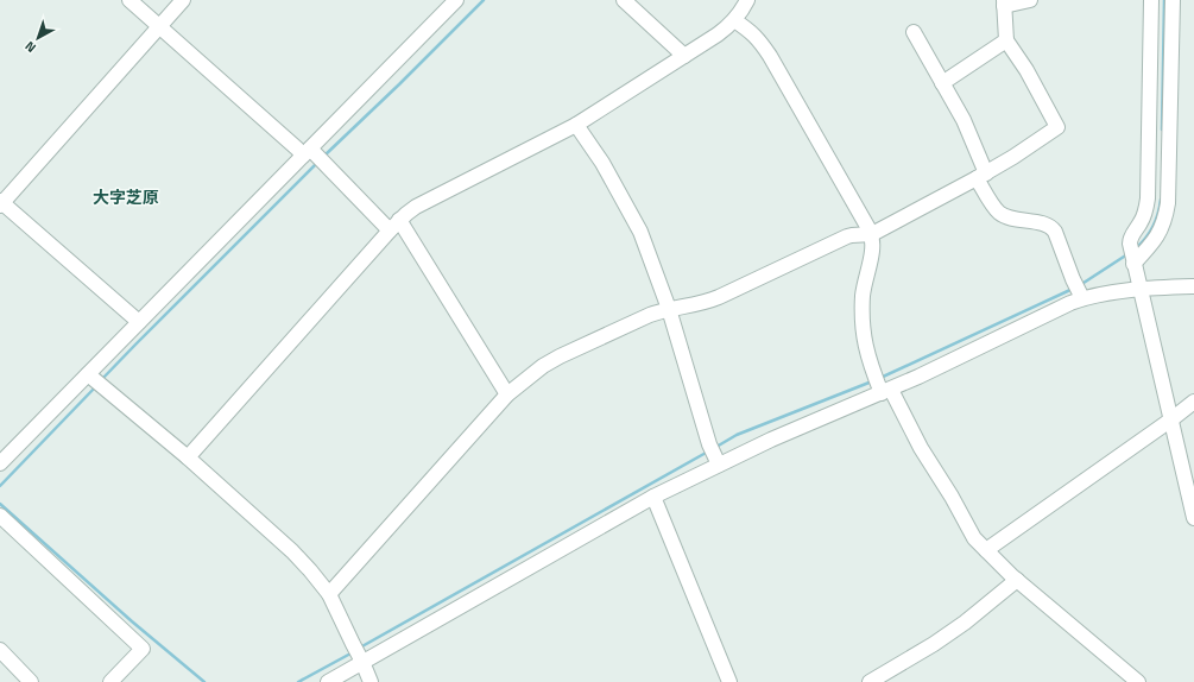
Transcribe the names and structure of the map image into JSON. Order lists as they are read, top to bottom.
{
  "districts": ["大字芝原"],
  "north": "bottom left"
}
